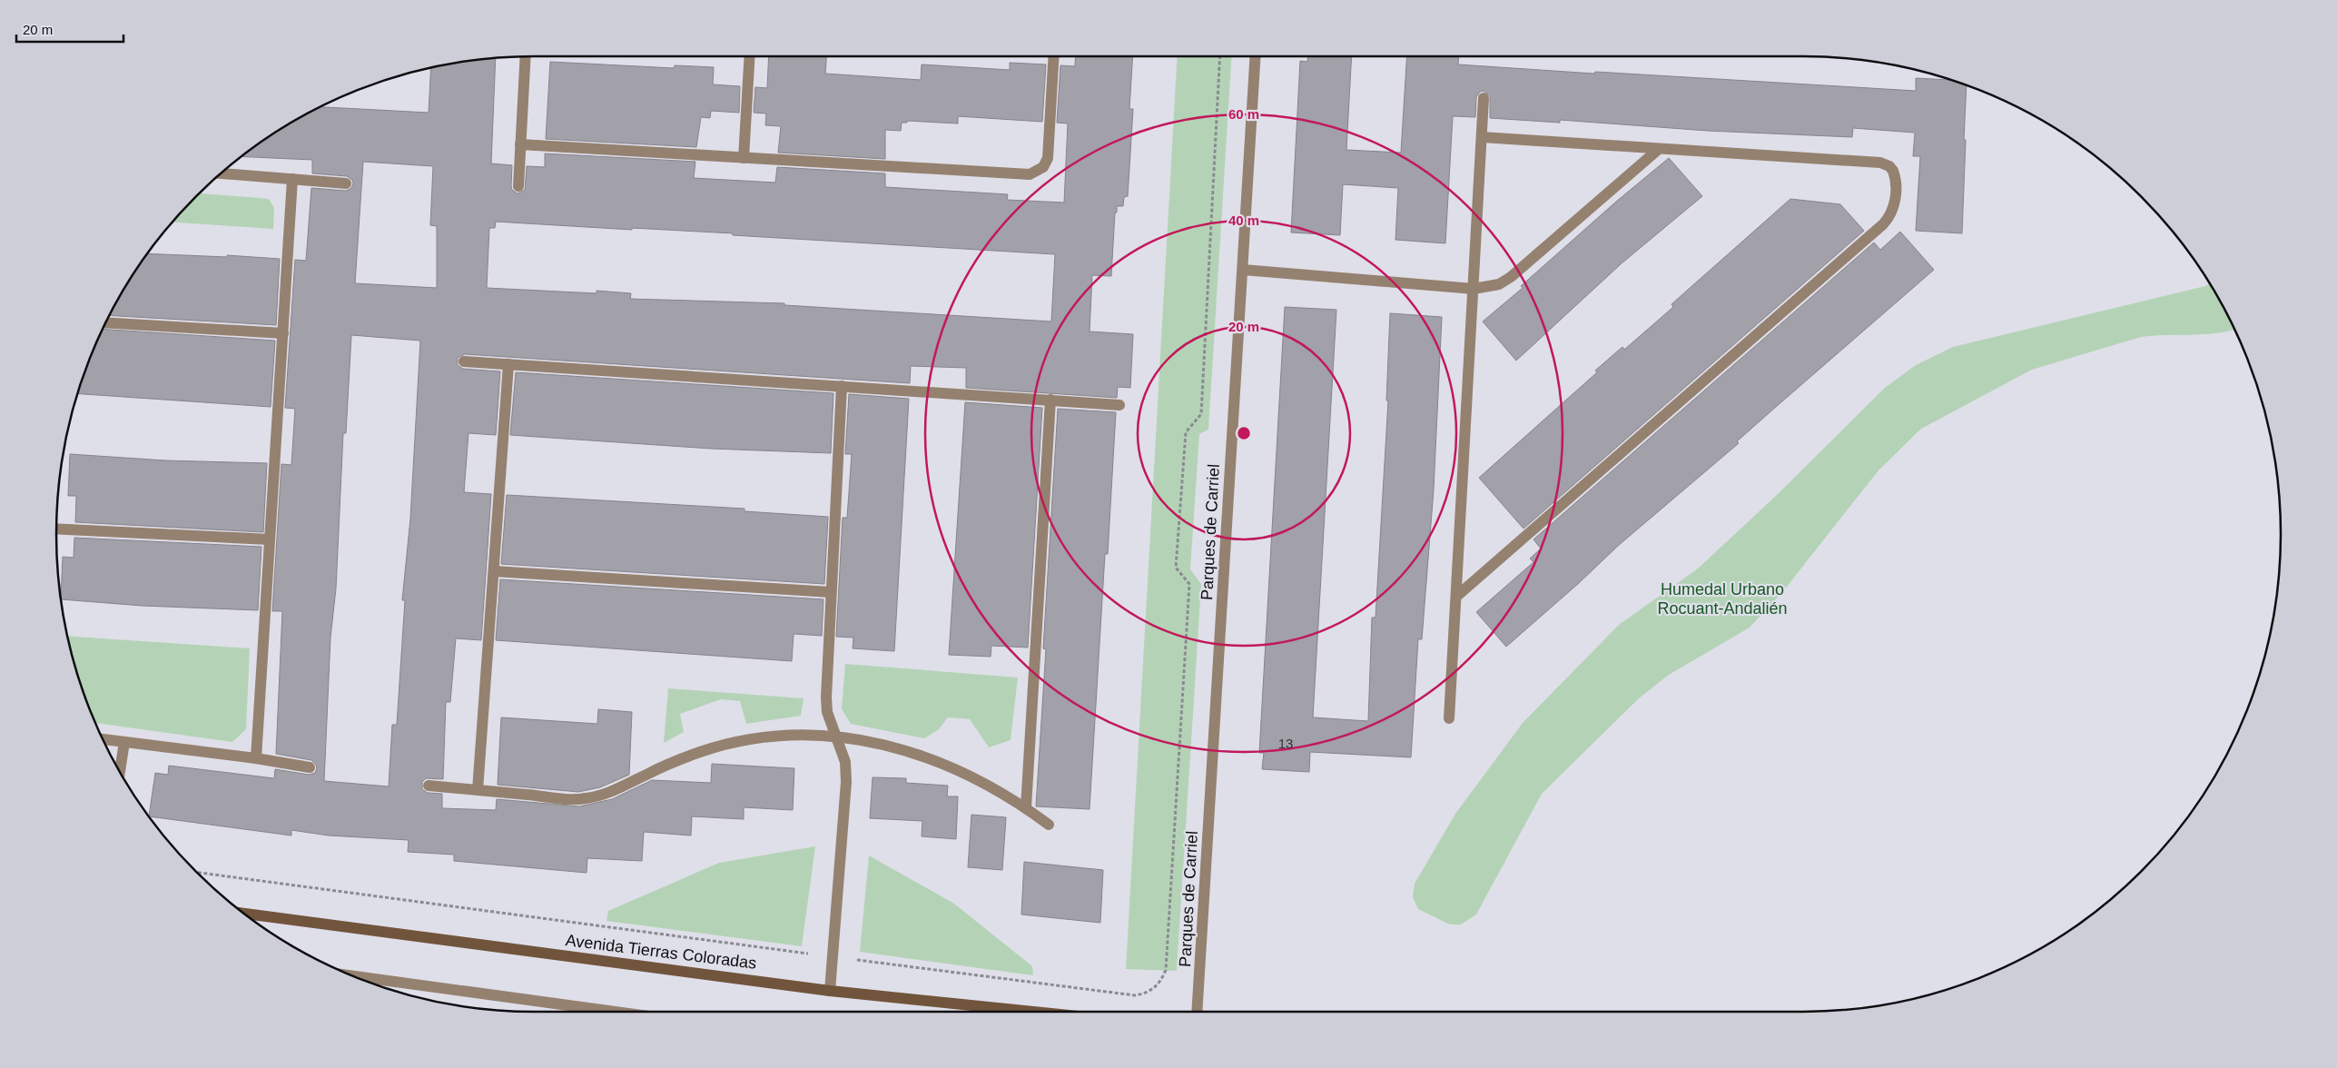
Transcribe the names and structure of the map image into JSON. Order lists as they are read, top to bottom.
{
  "streets": {
    "street": ["Parques de Carriel", "Avenida Tierras Coloradas"]
  },
  "parks": ["Humedal Urbano Rocuant-Andalién"],
  "house_numbers": ["13"],
  "scale_bar": "20 m",
  "rings": ["60 m", "40 m", "20 m"]
}
